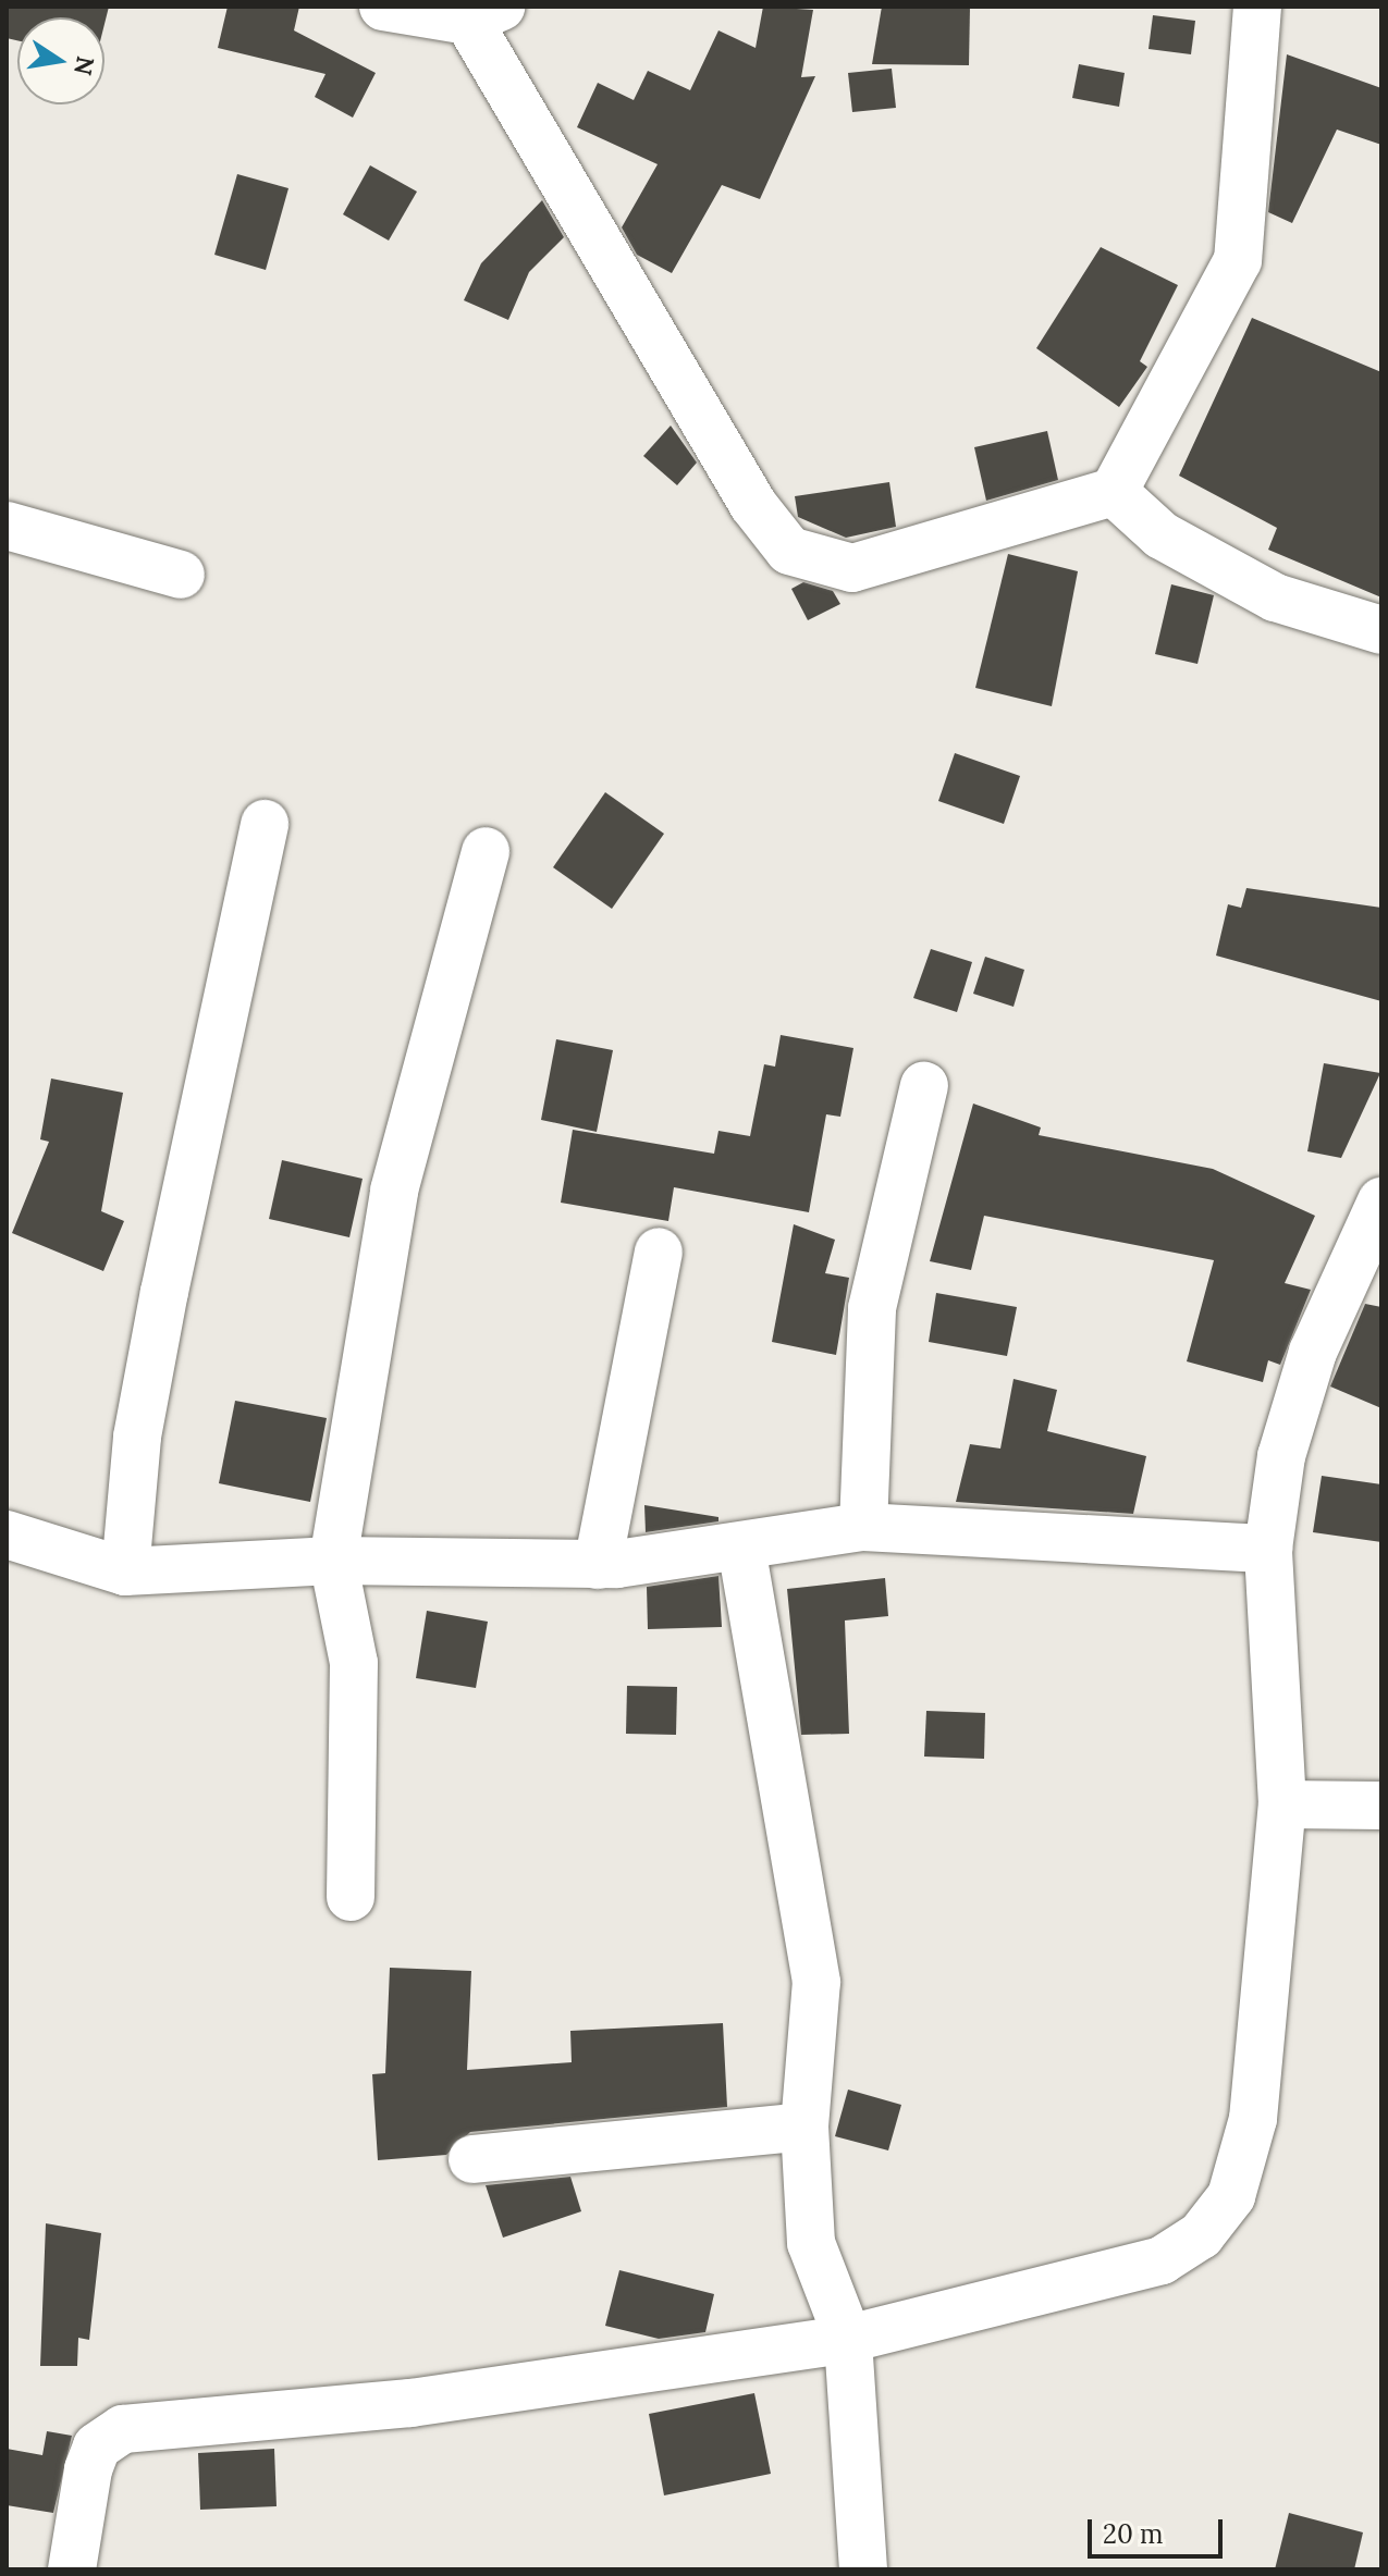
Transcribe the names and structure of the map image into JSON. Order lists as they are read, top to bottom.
{
  "scale_bar": "20 m",
  "north": "right"
}
